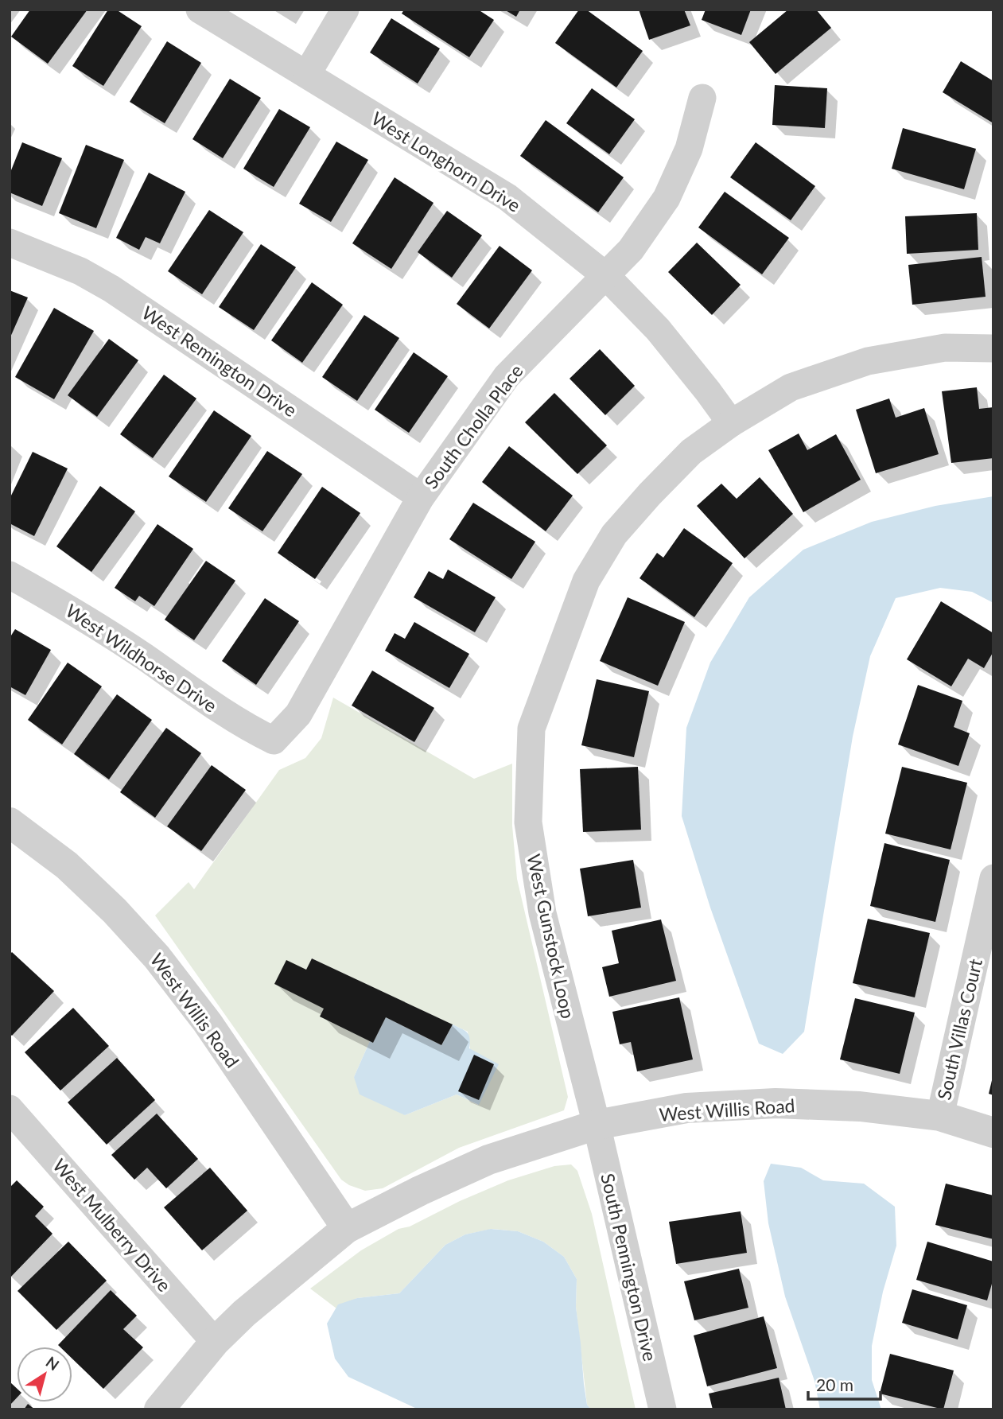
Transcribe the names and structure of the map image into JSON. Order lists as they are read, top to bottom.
{
  "streets": {
    "street": [
      "West Longhorn Drive",
      "West Remington Drive",
      "South Cholla Place",
      "West Wildhorse Drive",
      "West Gunstock Loop",
      "West Willis Road",
      "South Villas Court",
      "West Mulberry Drive",
      "South Pennington Drive"
    ]
  },
  "crossings": [
    ["West Longhorn Drive", "South Cholla Place"],
    ["West Longhorn Drive", "West Gunstock Loop"],
    ["West Remington Drive", "South Cholla Place"],
    ["South Cholla Place", "West Wildhorse Drive"],
    ["West Gunstock Loop", "West Willis Road"],
    ["West Gunstock Loop", "South Pennington Drive"],
    ["West Willis Road", "South Villas Court"],
    ["West Willis Road", "West Mulberry Drive"],
    ["West Willis Road", "South Pennington Drive"]
  ],
  "scale_bar": "20 m",
  "north": "top right"
}
